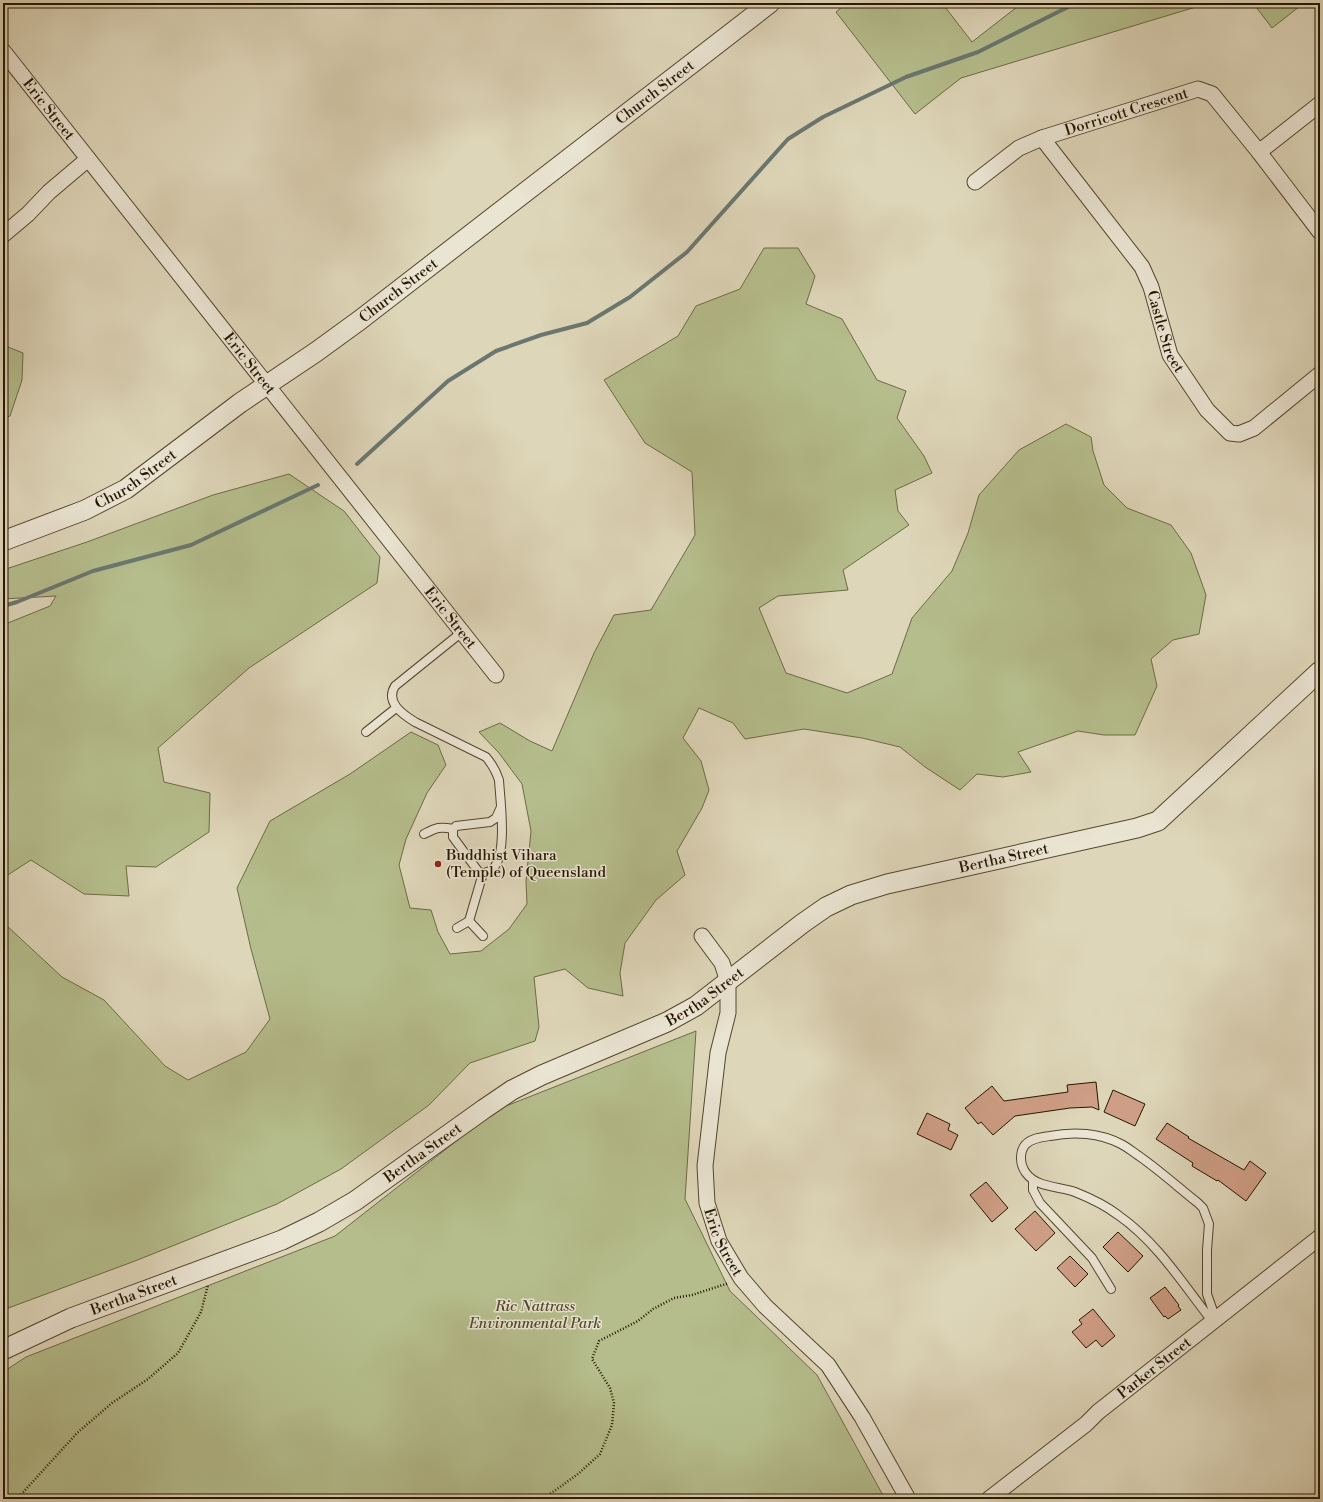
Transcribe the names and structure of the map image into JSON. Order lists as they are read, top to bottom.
{
  "streets": {
    "street": [
      "Church Street",
      "Eric Street",
      "Dorricott Crescent",
      "Castle Street",
      "Bertha Street",
      "Parker Street"
    ]
  },
  "crossings": [
    ["Church Street", "Eric Street"],
    ["Eric Street", "Bertha Street"],
    ["Dorricott Crescent", "Castle Street"]
  ],
  "parks": ["Ric Nattrass Environmental Park"],
  "places": ["Buddhist Vihara (Temple) of Queensland"]
}
